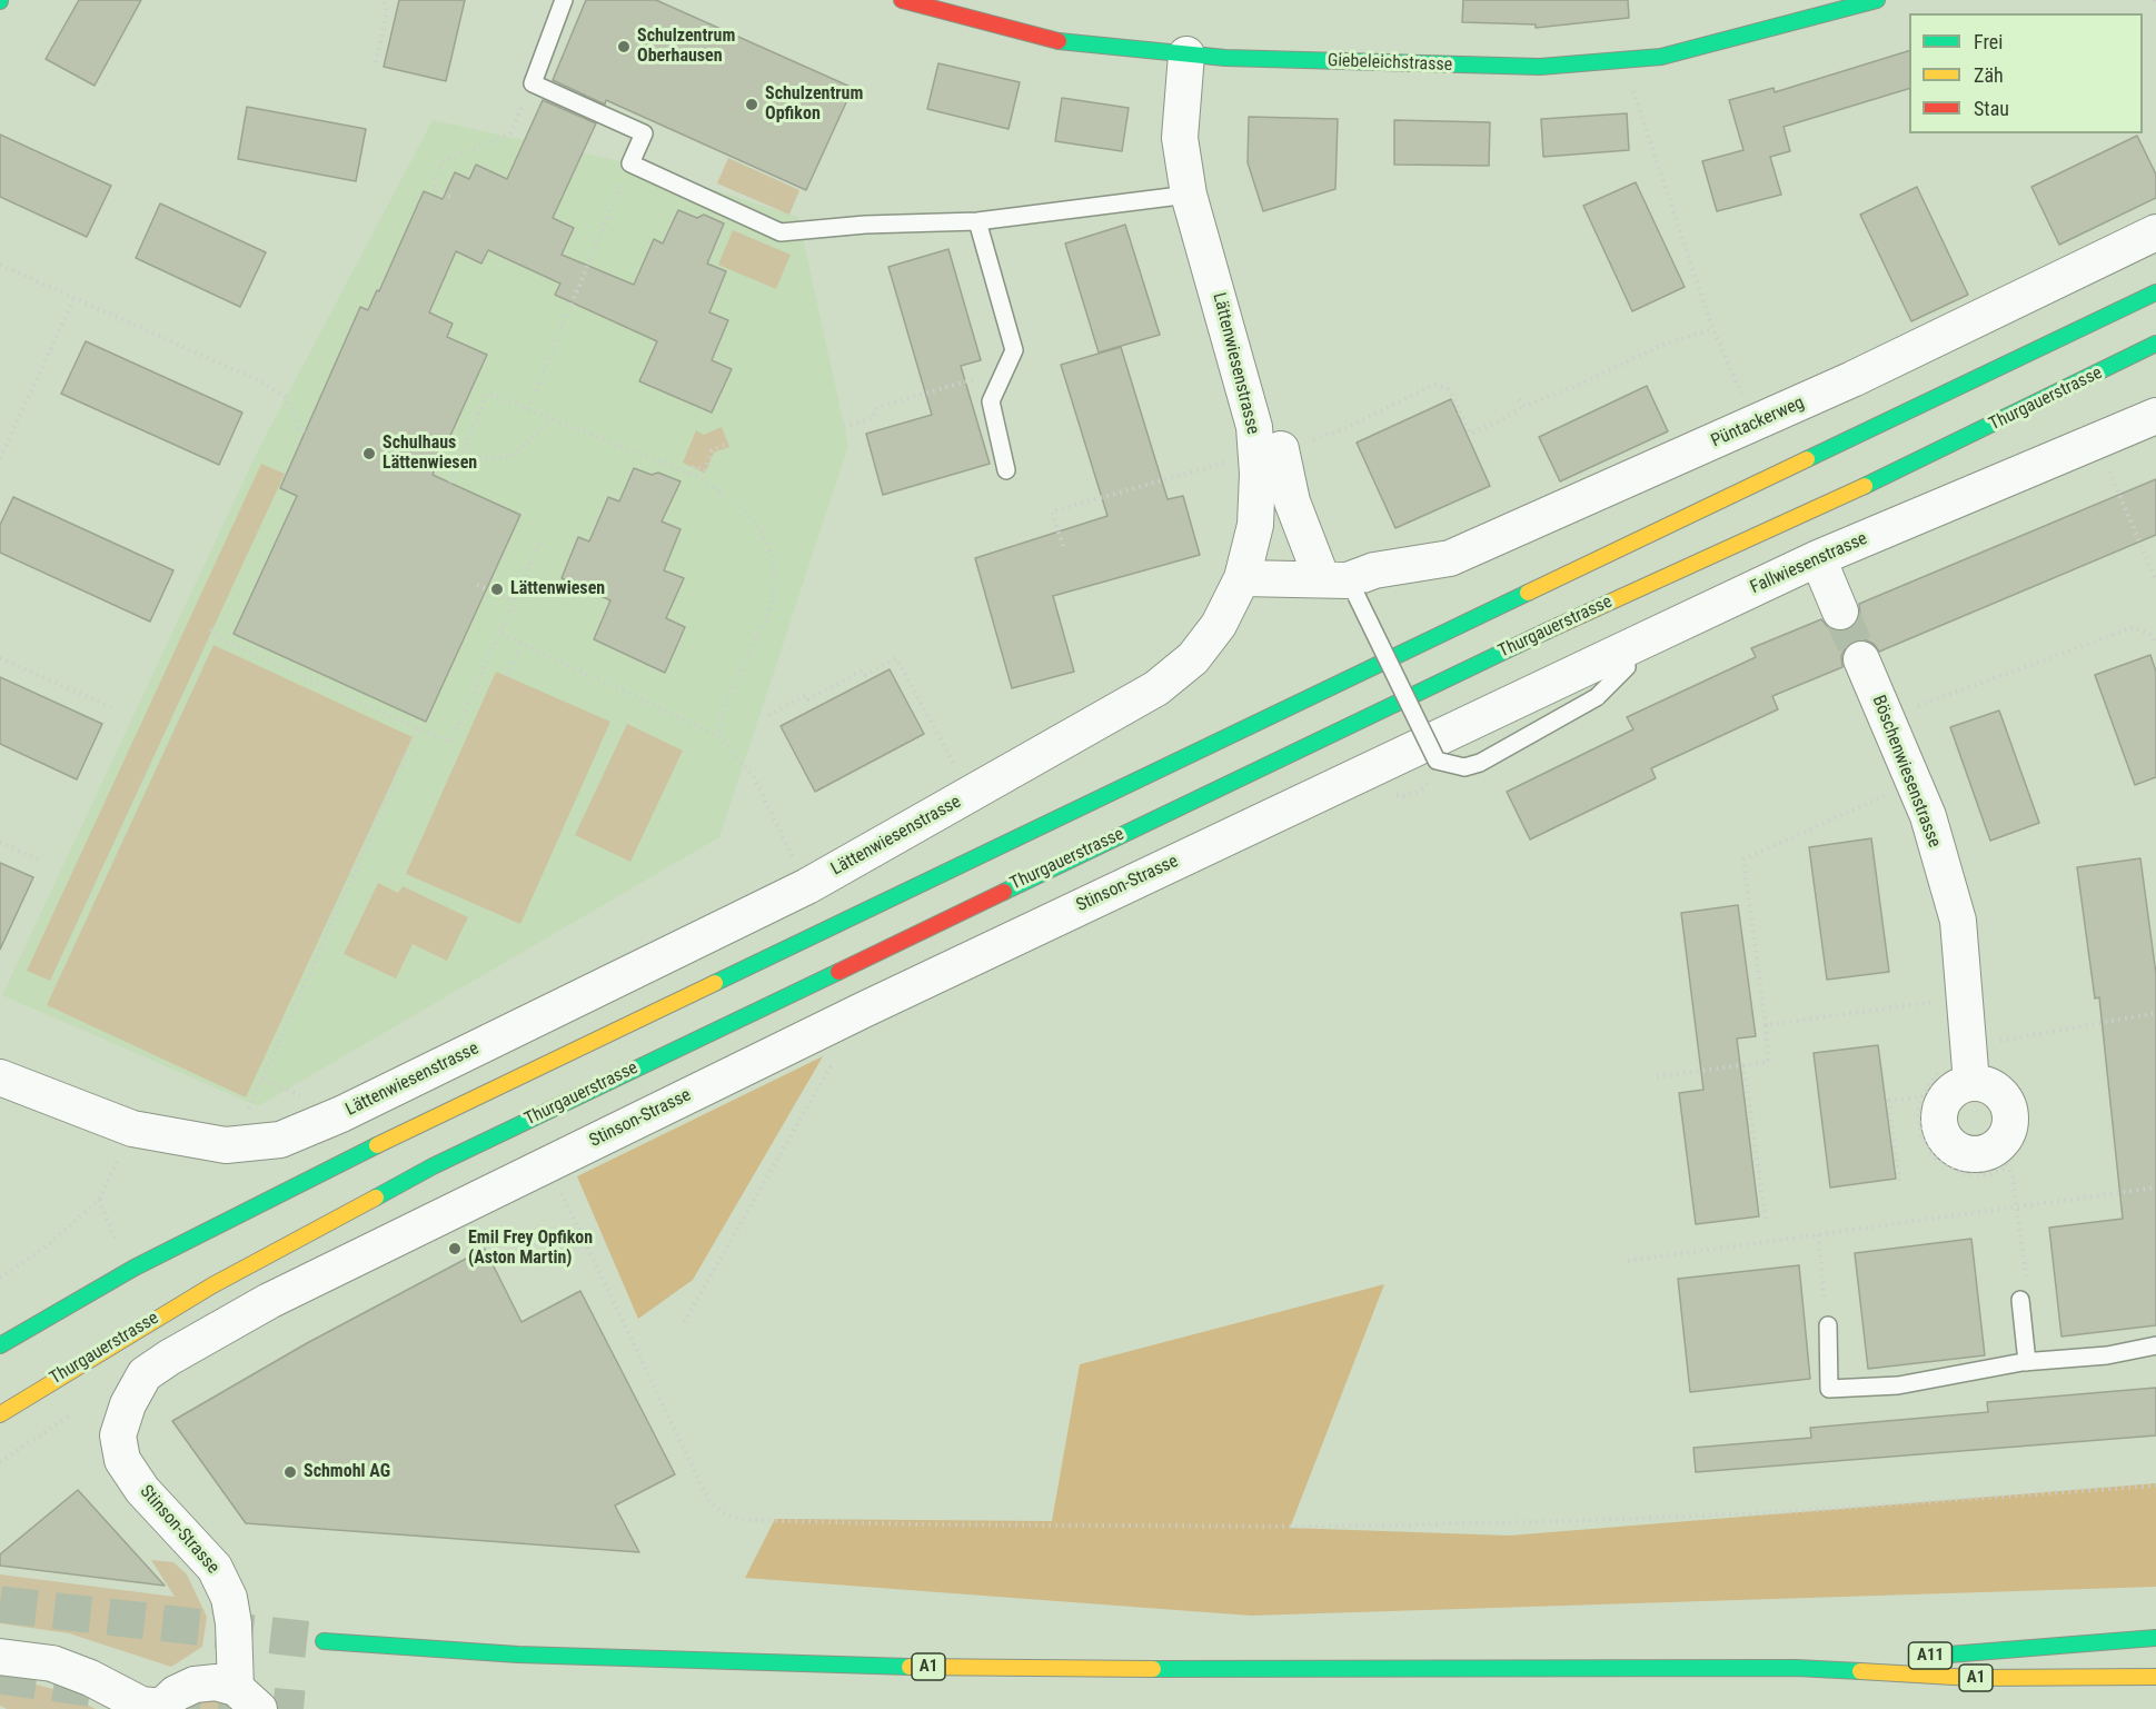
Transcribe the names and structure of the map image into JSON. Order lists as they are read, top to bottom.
{
  "streets": {
    "main road": [
      "Giebeleichstrasse",
      "Thurgauerstrasse",
      "A11",
      "A1"
    ],
    "street": [
      "Lättenwiesenstrasse",
      "Püntackerweg",
      "Fallwiesenstrasse",
      "Böschenwiesenstrasse",
      "Stinson-Strasse"
    ]
  },
  "crossings": [
    ["Giebeleichstrasse", "Lättenwiesenstrasse"],
    ["Lättenwiesenstrasse", "Püntackerweg"],
    ["Fallwiesenstrasse", "Stinson-Strasse"],
    ["A11", "A1"]
  ],
  "places": [
    "Schulzentrum Oberhausen",
    "Schulzentrum Opfikon",
    "Schulhaus Lättenwiesen",
    "Lättenwiesen",
    "Emil Frey Opfikon (Aston Martin)",
    "Schmohl AG"
  ],
  "legend": ["Frei", "Zäh", "Stau"]
}
